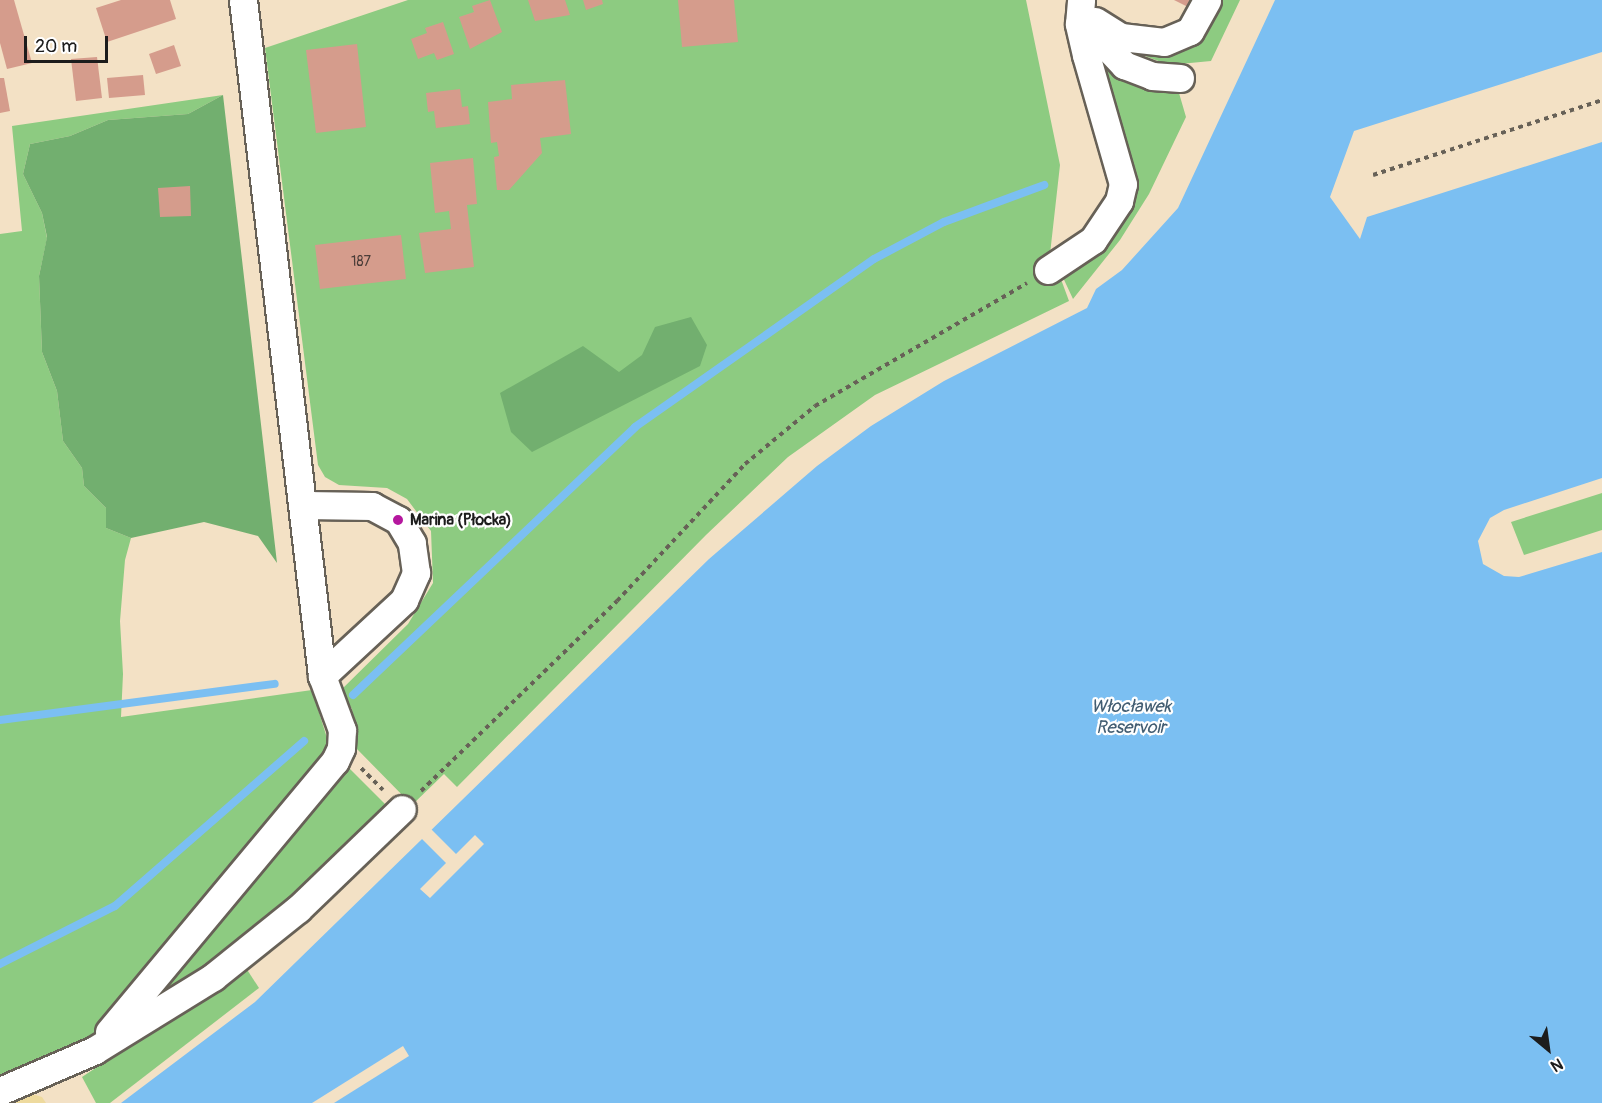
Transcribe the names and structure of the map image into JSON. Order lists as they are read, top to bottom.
{
  "water": ["Włocławek Reservoir"],
  "places": ["Marina (Płocka)"],
  "house_numbers": ["187"],
  "scale_bar": "20 m",
  "north": "bottom right"
}
